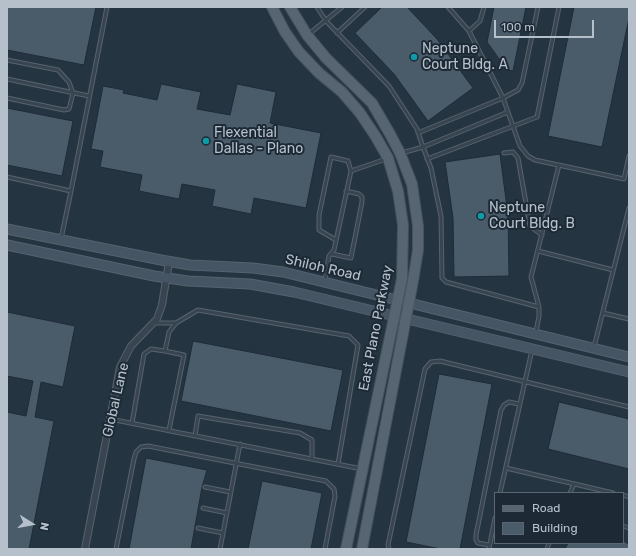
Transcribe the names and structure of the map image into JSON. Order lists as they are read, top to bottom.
{
  "streets": {
    "main road": ["Shiloh Road", "East Plano Parkway"],
    "street": ["Global Lane"]
  },
  "crossings": [
    ["Shiloh Road", "East Plano Parkway"],
    ["Shiloh Road", "Global Lane"]
  ],
  "places": ["Neptune Court Bldg. A", "Flexential Dallas - Plano", "Neptune Court Bldg. B"],
  "legend": ["Road", "Building"],
  "scale_bar": "100 m",
  "north": "right"
}
